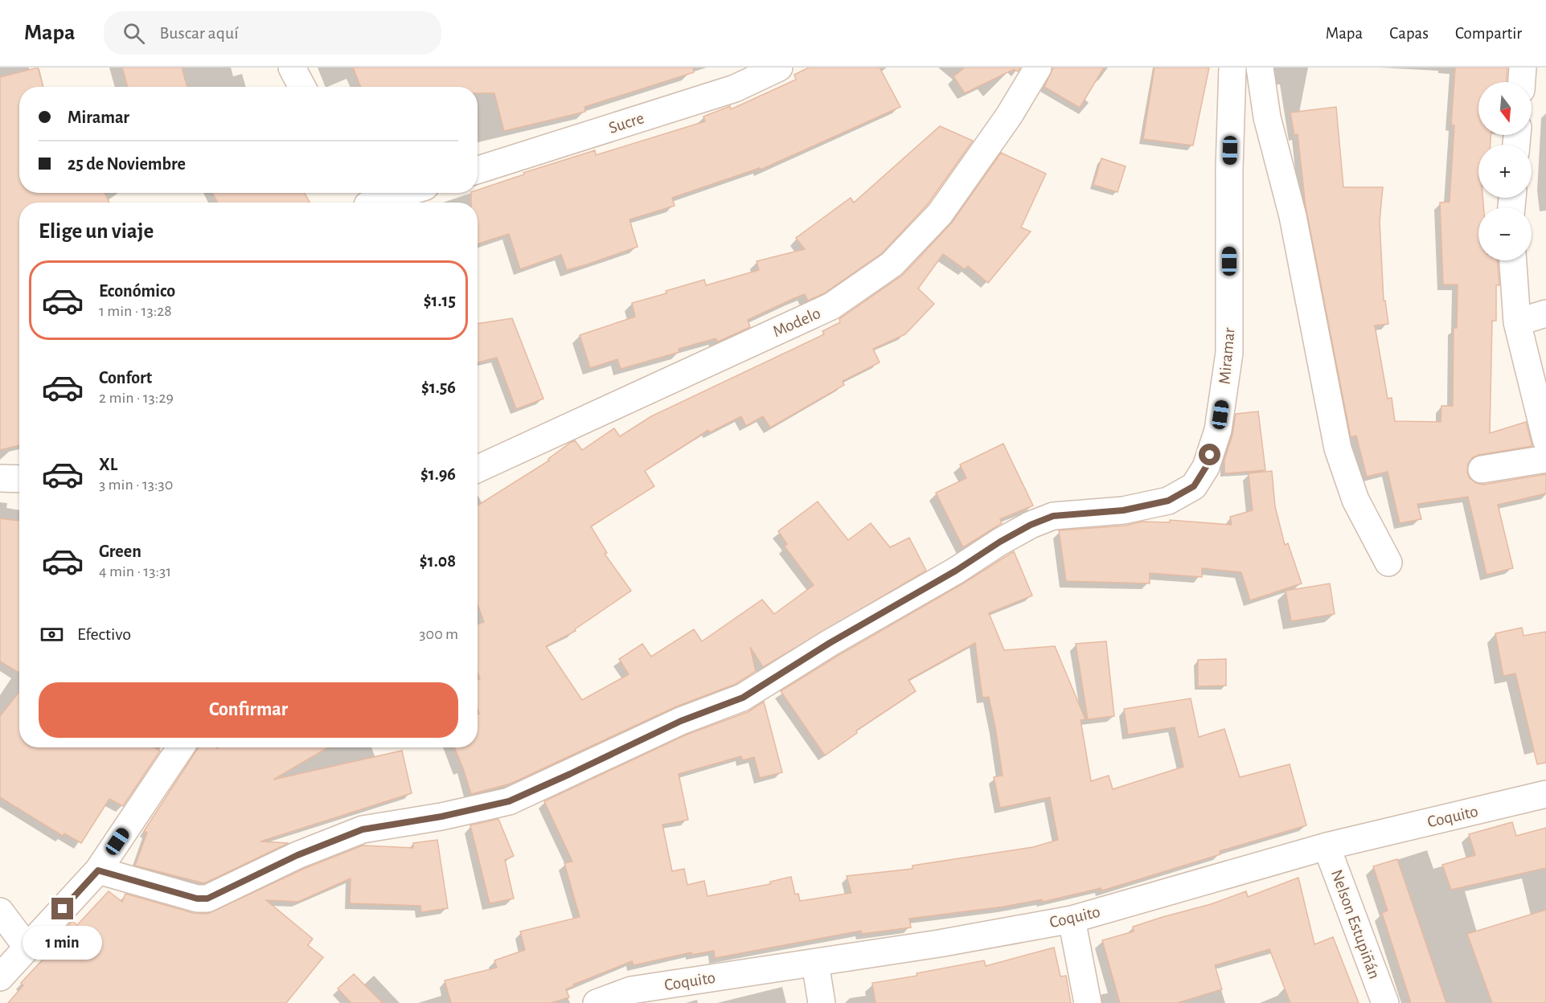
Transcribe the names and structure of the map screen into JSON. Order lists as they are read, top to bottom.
{
  "streets": {
    "street": [
      "Sucre",
      "Modelo",
      "Miramar",
      "Coquito",
      "Nelson Estupiñán"
    ]
  },
  "crossings": [
    ["Coquito", "Nelson Estupiñán"]
  ],
  "north": "bottom",
  "page": {
    "header": "Mapa",
    "search": "Buscar aquí",
    "nav": ["Mapa", "Capas", "Compartir"],
    "map_buttons": ["+", "−"],
    "banner": ["Miramar", "25 de Noviembre"],
    "heading": "Elige un viaje",
    "list": [
      {
        "name": "Económico",
        "note": "1 min · 13:28",
        "value": "$1.15"
      },
      {
        "name": "Confort",
        "note": "2 min · 13:29",
        "value": "$1.56"
      },
      {
        "name": "XL",
        "note": "3 min · 13:30",
        "value": "$1.96"
      },
      {
        "name": "Green",
        "note": "4 min · 13:31",
        "value": "$1.08"
      }
    ],
    "pay": ["Efectivo", "300 m"],
    "buttons": "Confirmar",
    "bubble": "1 min"
  }
}
